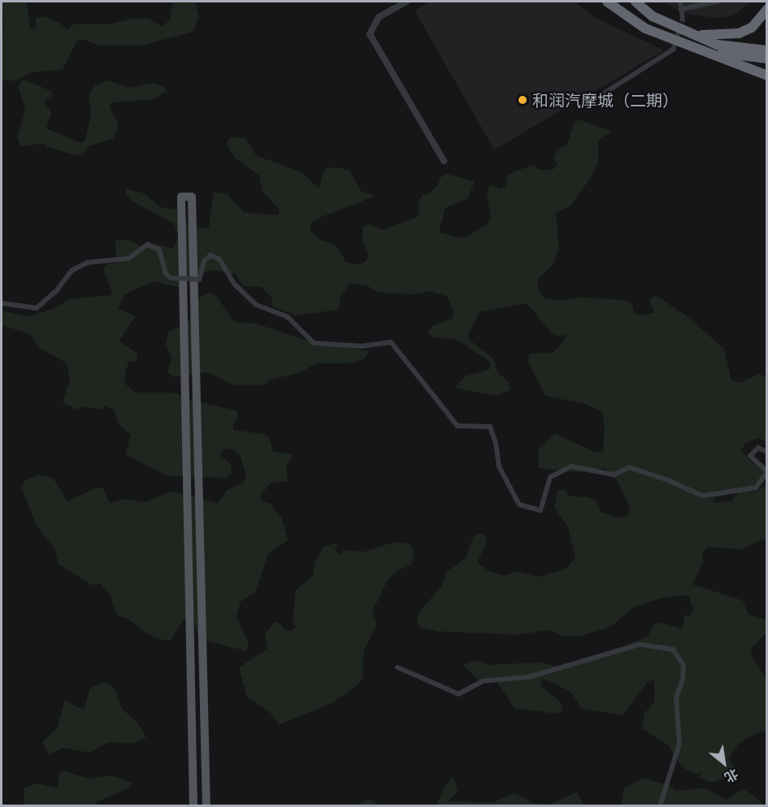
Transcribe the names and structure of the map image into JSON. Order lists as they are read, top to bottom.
{
  "places": ["和润汽摩城（二期）"],
  "north": "bottom right"
}
